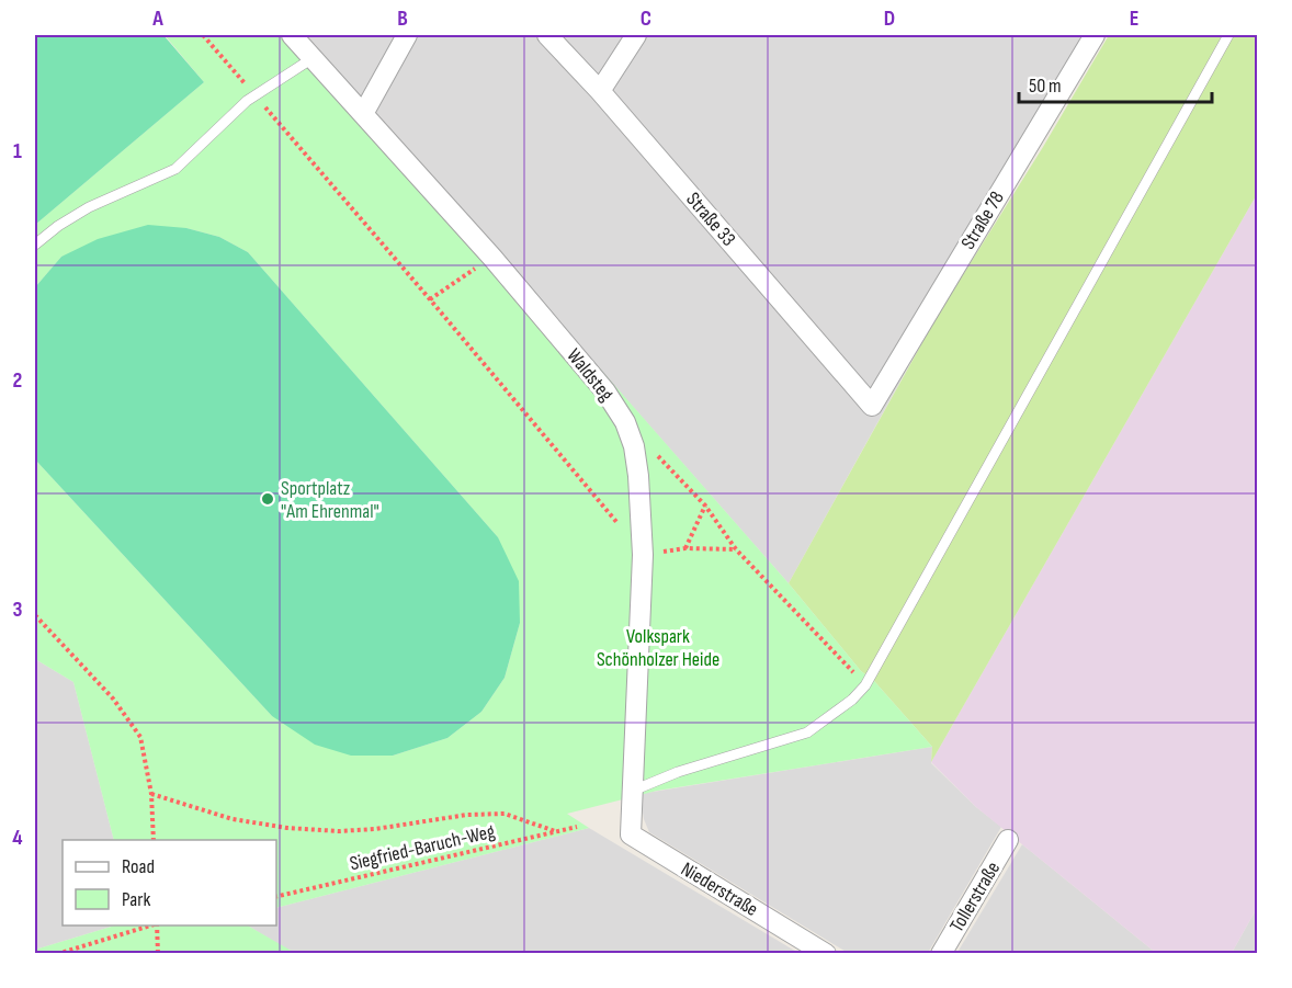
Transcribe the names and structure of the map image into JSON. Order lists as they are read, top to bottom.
{
  "streets": {
    "street": [
      "Straße 33",
      "Straße 78",
      "Waldsteg",
      "Niederstraße",
      "Tollerstraße"
    ],
    "path": ["Siegfried-Baruch-Weg"]
  },
  "crossings": [
    ["Straße 33", "Straße 78"],
    ["Waldsteg", "Niederstraße"]
  ],
  "parks": ["Volkspark Schönholzer Heide"],
  "places": ["Sportplatz \"Am Ehrenmal\""],
  "legend": ["Road", "Park"],
  "scale_bar": "50 m",
  "grid": {
    "columns": [
      "A",
      "B",
      "C",
      "D",
      "E"
    ],
    "rows": [
      "1",
      "2",
      "3",
      "4"
    ]
  }
}
